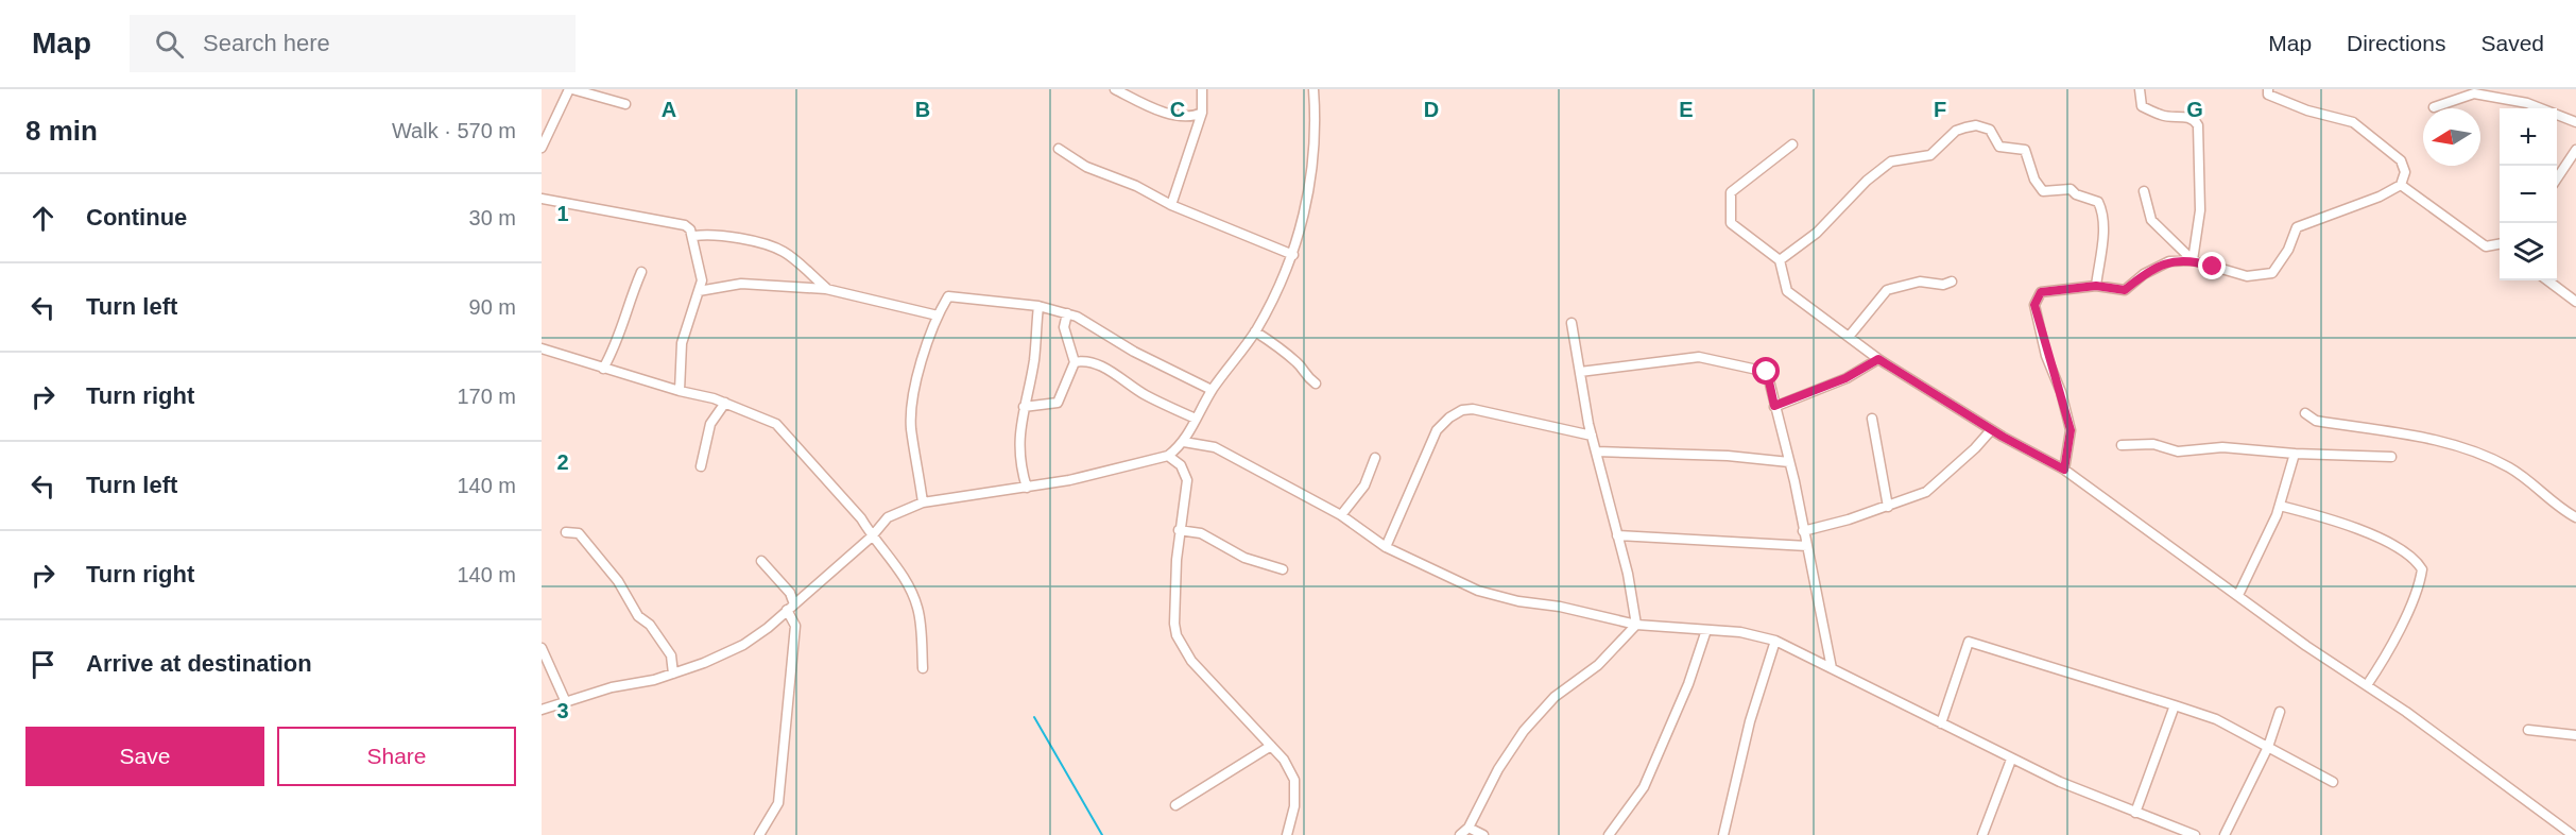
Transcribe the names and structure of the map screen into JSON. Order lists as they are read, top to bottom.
{
  "north": "left",
  "page": {
    "header": "Map",
    "search": "Search here",
    "nav": ["Map", "Directions", "Saved"],
    "heading": ["8 min", "Walk · 570 m"],
    "map_buttons": ["+", "−"],
    "list": [
      ["Continue", "30 m"],
      ["Turn left", "90 m"],
      ["Turn right", "170 m"],
      ["Turn left", "140 m"],
      ["Turn right", "140 m"],
      "Arrive at destination"
    ],
    "buttons": ["Save", "Share"]
  },
  "grid": {
    "columns": [
      "A",
      "B",
      "C",
      "D",
      "E",
      "F",
      "G"
    ],
    "rows": ["1", "2", "3"]
  }
}
